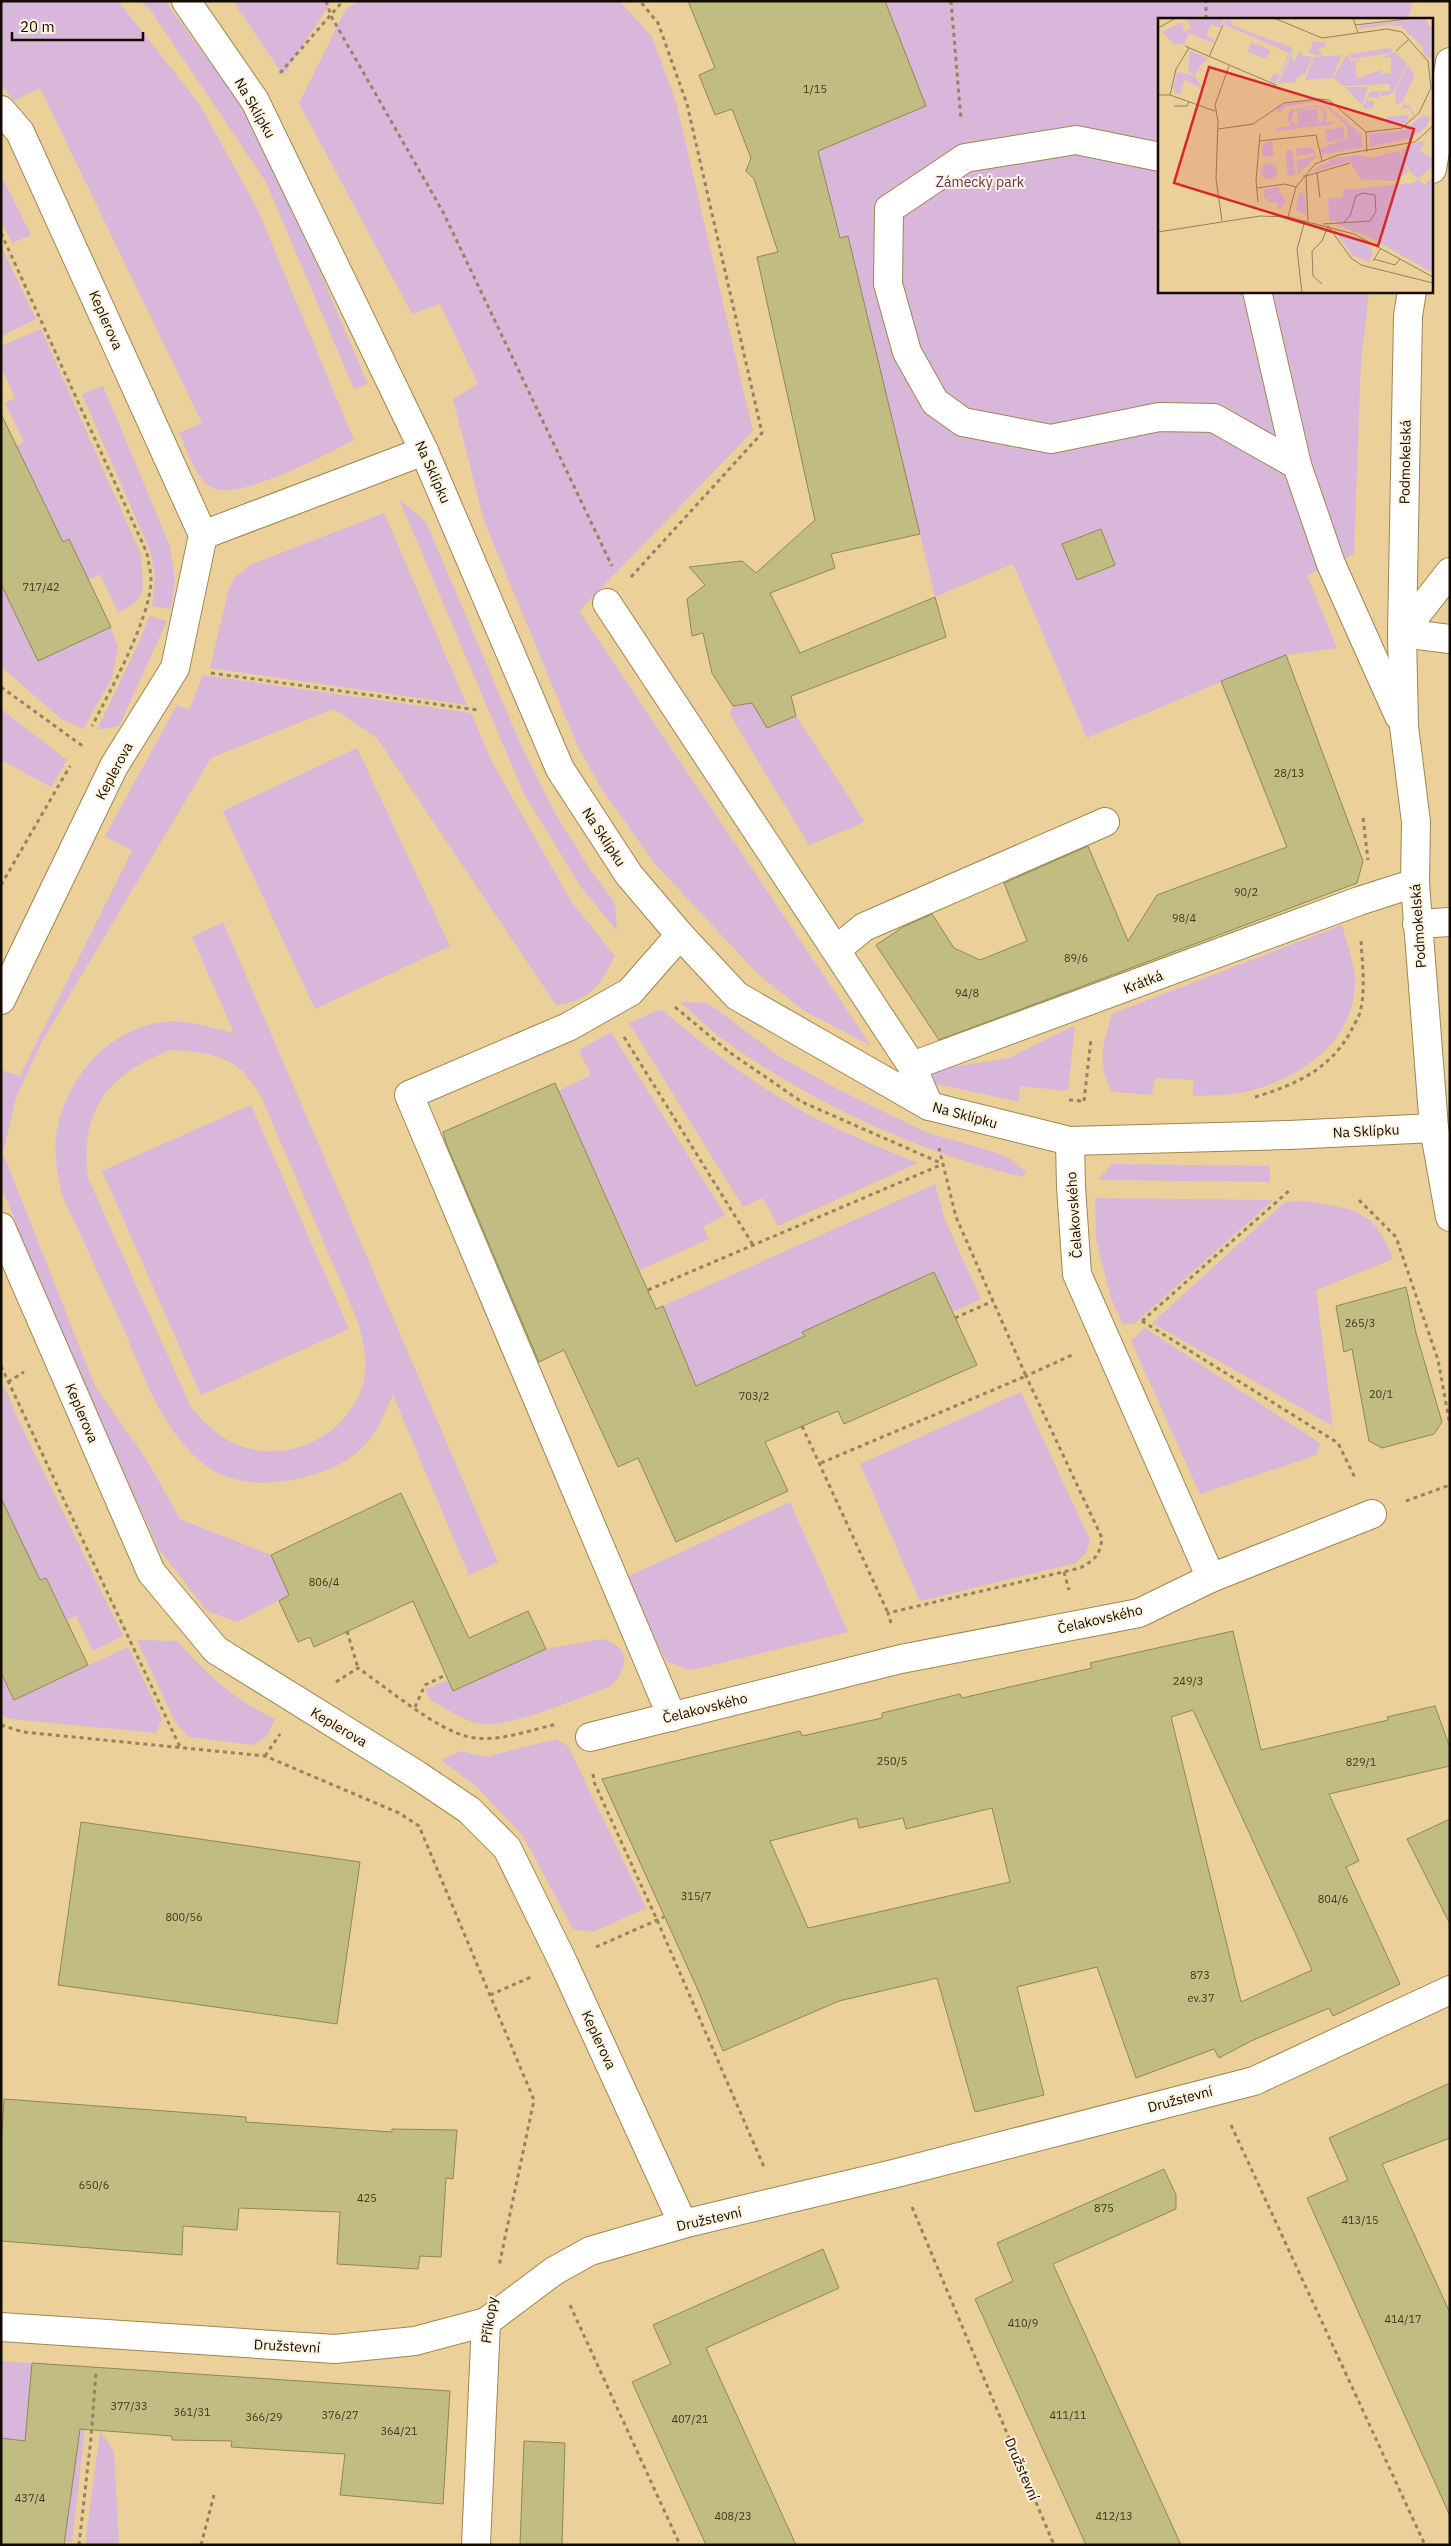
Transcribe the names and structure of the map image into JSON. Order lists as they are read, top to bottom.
{
  "streets": {
    "street": [
      "Na Sklípku",
      "Keplerova",
      "Podmokelská",
      "Krátká",
      "Čelakovského",
      "Družstevní",
      "Příkopy"
    ]
  },
  "crossings": [
    ["Na Sklípku", "Podmokelská"],
    ["Na Sklípku", "Čelakovského"],
    ["Keplerova", "Družstevní"],
    ["Podmokelská", "Krátká"],
    ["Družstevní", "Příkopy"]
  ],
  "parks": ["Zámecký park"],
  "house_numbers": [
    "1/15",
    "717/42",
    "28/13",
    "90/2",
    "98/4",
    "89/6",
    "94/8",
    "265/3",
    "20/1",
    "703/2",
    "806/4",
    "249/3",
    "250/5",
    "829/1",
    "315/7",
    "804/6",
    "800/56",
    "873",
    "ev.37",
    "650/6",
    "425",
    "875",
    "413/15",
    "414/17",
    "410/9",
    "377/33",
    "361/31",
    "376/27",
    "411/11",
    "366/29",
    "407/21",
    "364/21",
    "437/4",
    "408/23",
    "412/13"
  ],
  "scale_bar": "20 m"
}
